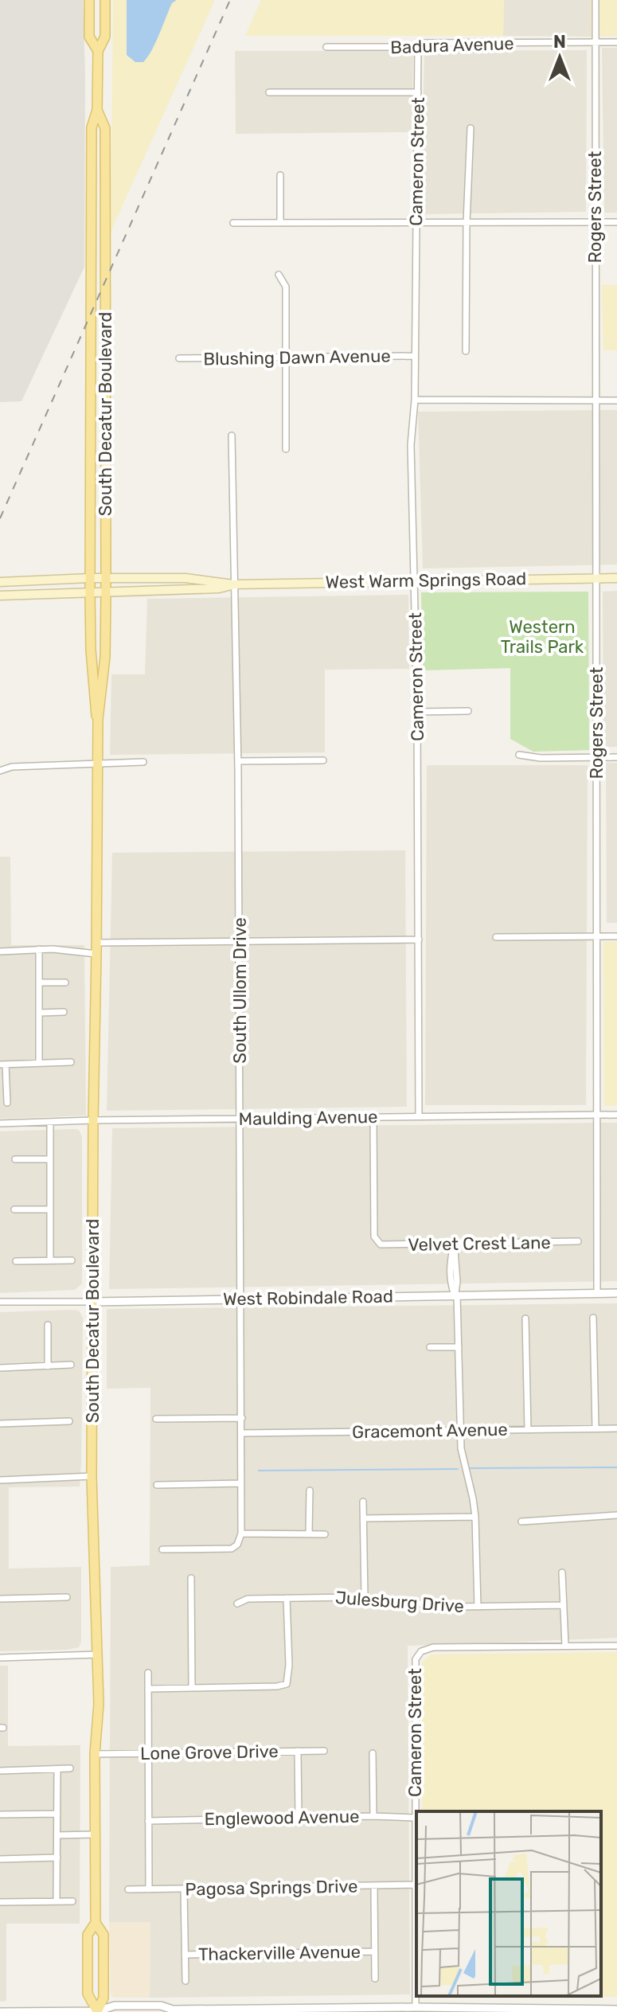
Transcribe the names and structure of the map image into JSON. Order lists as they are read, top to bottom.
{
  "streets": {
    "main road": ["South Decatur Boulevard", "West Warm Springs Road"],
    "street": [
      "Badura Avenue",
      "Cameron Street",
      "Rogers Street",
      "Blushing Dawn Avenue",
      "South Ullom Drive",
      "Maulding Avenue",
      "Velvet Crest Lane",
      "West Robindale Road",
      "Gracemont Avenue",
      "Julesburg Drive",
      "Lone Grove Drive",
      "Englewood Avenue",
      "Pagosa Springs Drive",
      "Thackerville Avenue"
    ]
  },
  "crossings": [
    ["Badura Avenue", "Cameron Street"],
    ["Badura Avenue", "Rogers Street"],
    ["Cameron Street", "Blushing Dawn Avenue"],
    ["Cameron Street", "West Warm Springs Road"],
    ["Cameron Street", "Maulding Avenue"],
    ["Cameron Street", "Englewood Avenue"],
    ["Cameron Street", "Pagosa Springs Drive"],
    ["Rogers Street", "West Warm Springs Road"],
    ["Rogers Street", "Maulding Avenue"],
    ["Rogers Street", "West Robindale Road"],
    ["South Decatur Boulevard", "West Warm Springs Road"],
    ["South Decatur Boulevard", "Maulding Avenue"],
    ["South Decatur Boulevard", "West Robindale Road"],
    ["South Decatur Boulevard", "Lone Grove Drive"],
    ["West Warm Springs Road", "South Ullom Drive"],
    ["South Ullom Drive", "Maulding Avenue"],
    ["South Ullom Drive", "West Robindale Road"],
    ["South Ullom Drive", "Gracemont Avenue"],
    ["Maulding Avenue", "Velvet Crest Lane"]
  ],
  "parks": ["Western Trails Park"],
  "north": "top"
}
